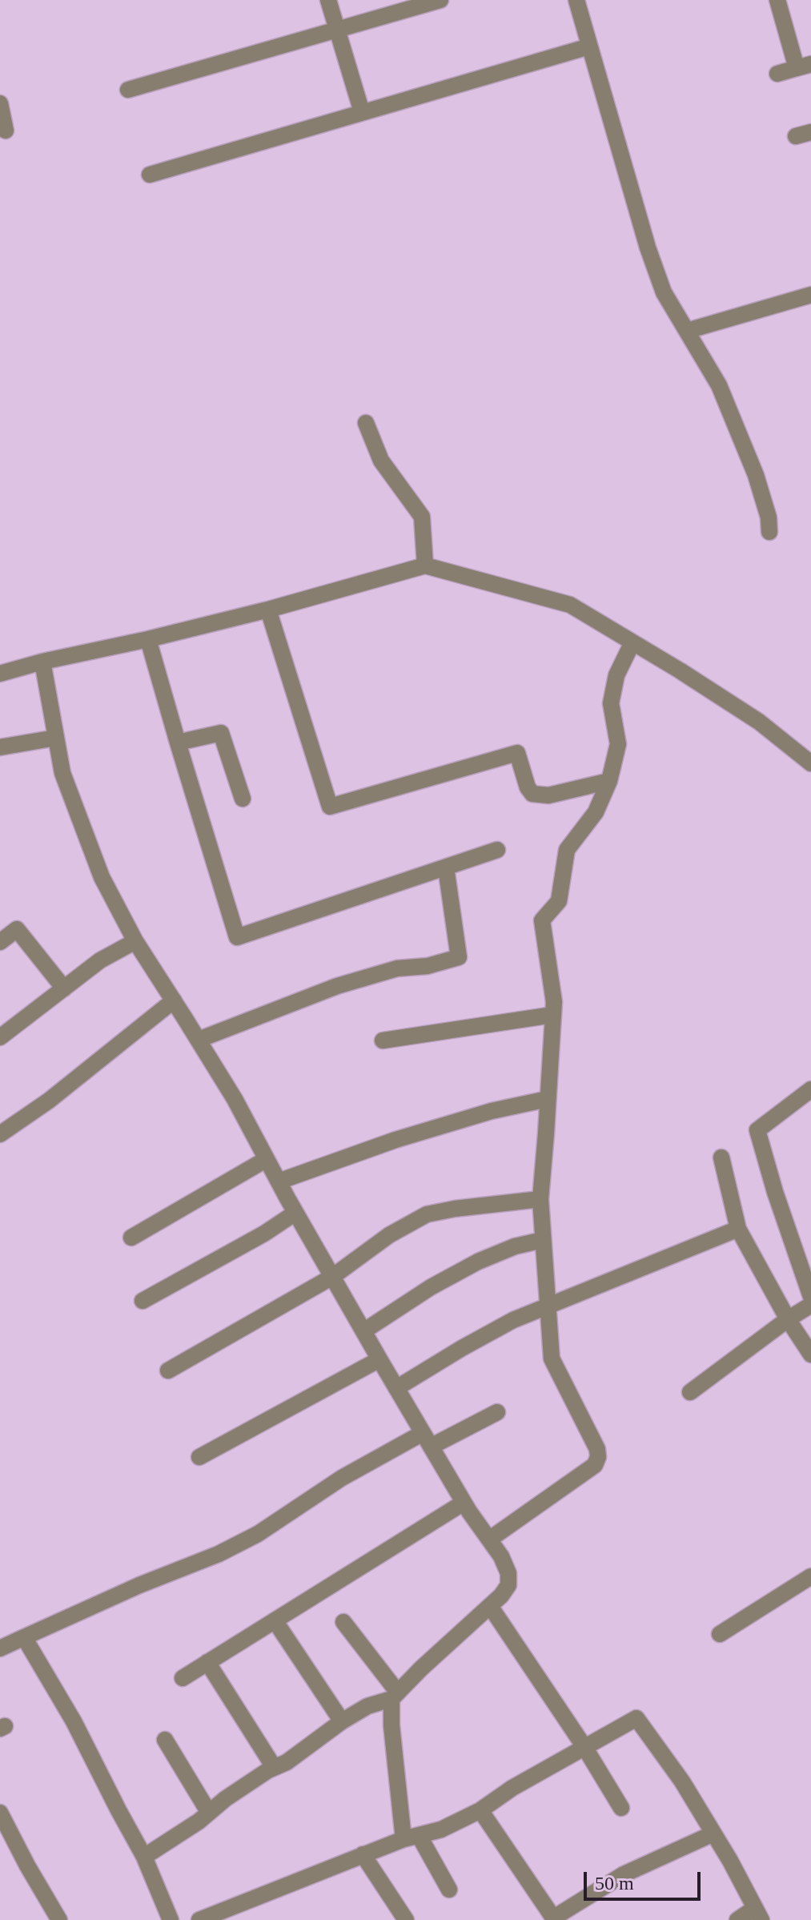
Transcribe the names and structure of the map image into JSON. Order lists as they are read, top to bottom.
{
  "scale_bar": "50 m"
}
